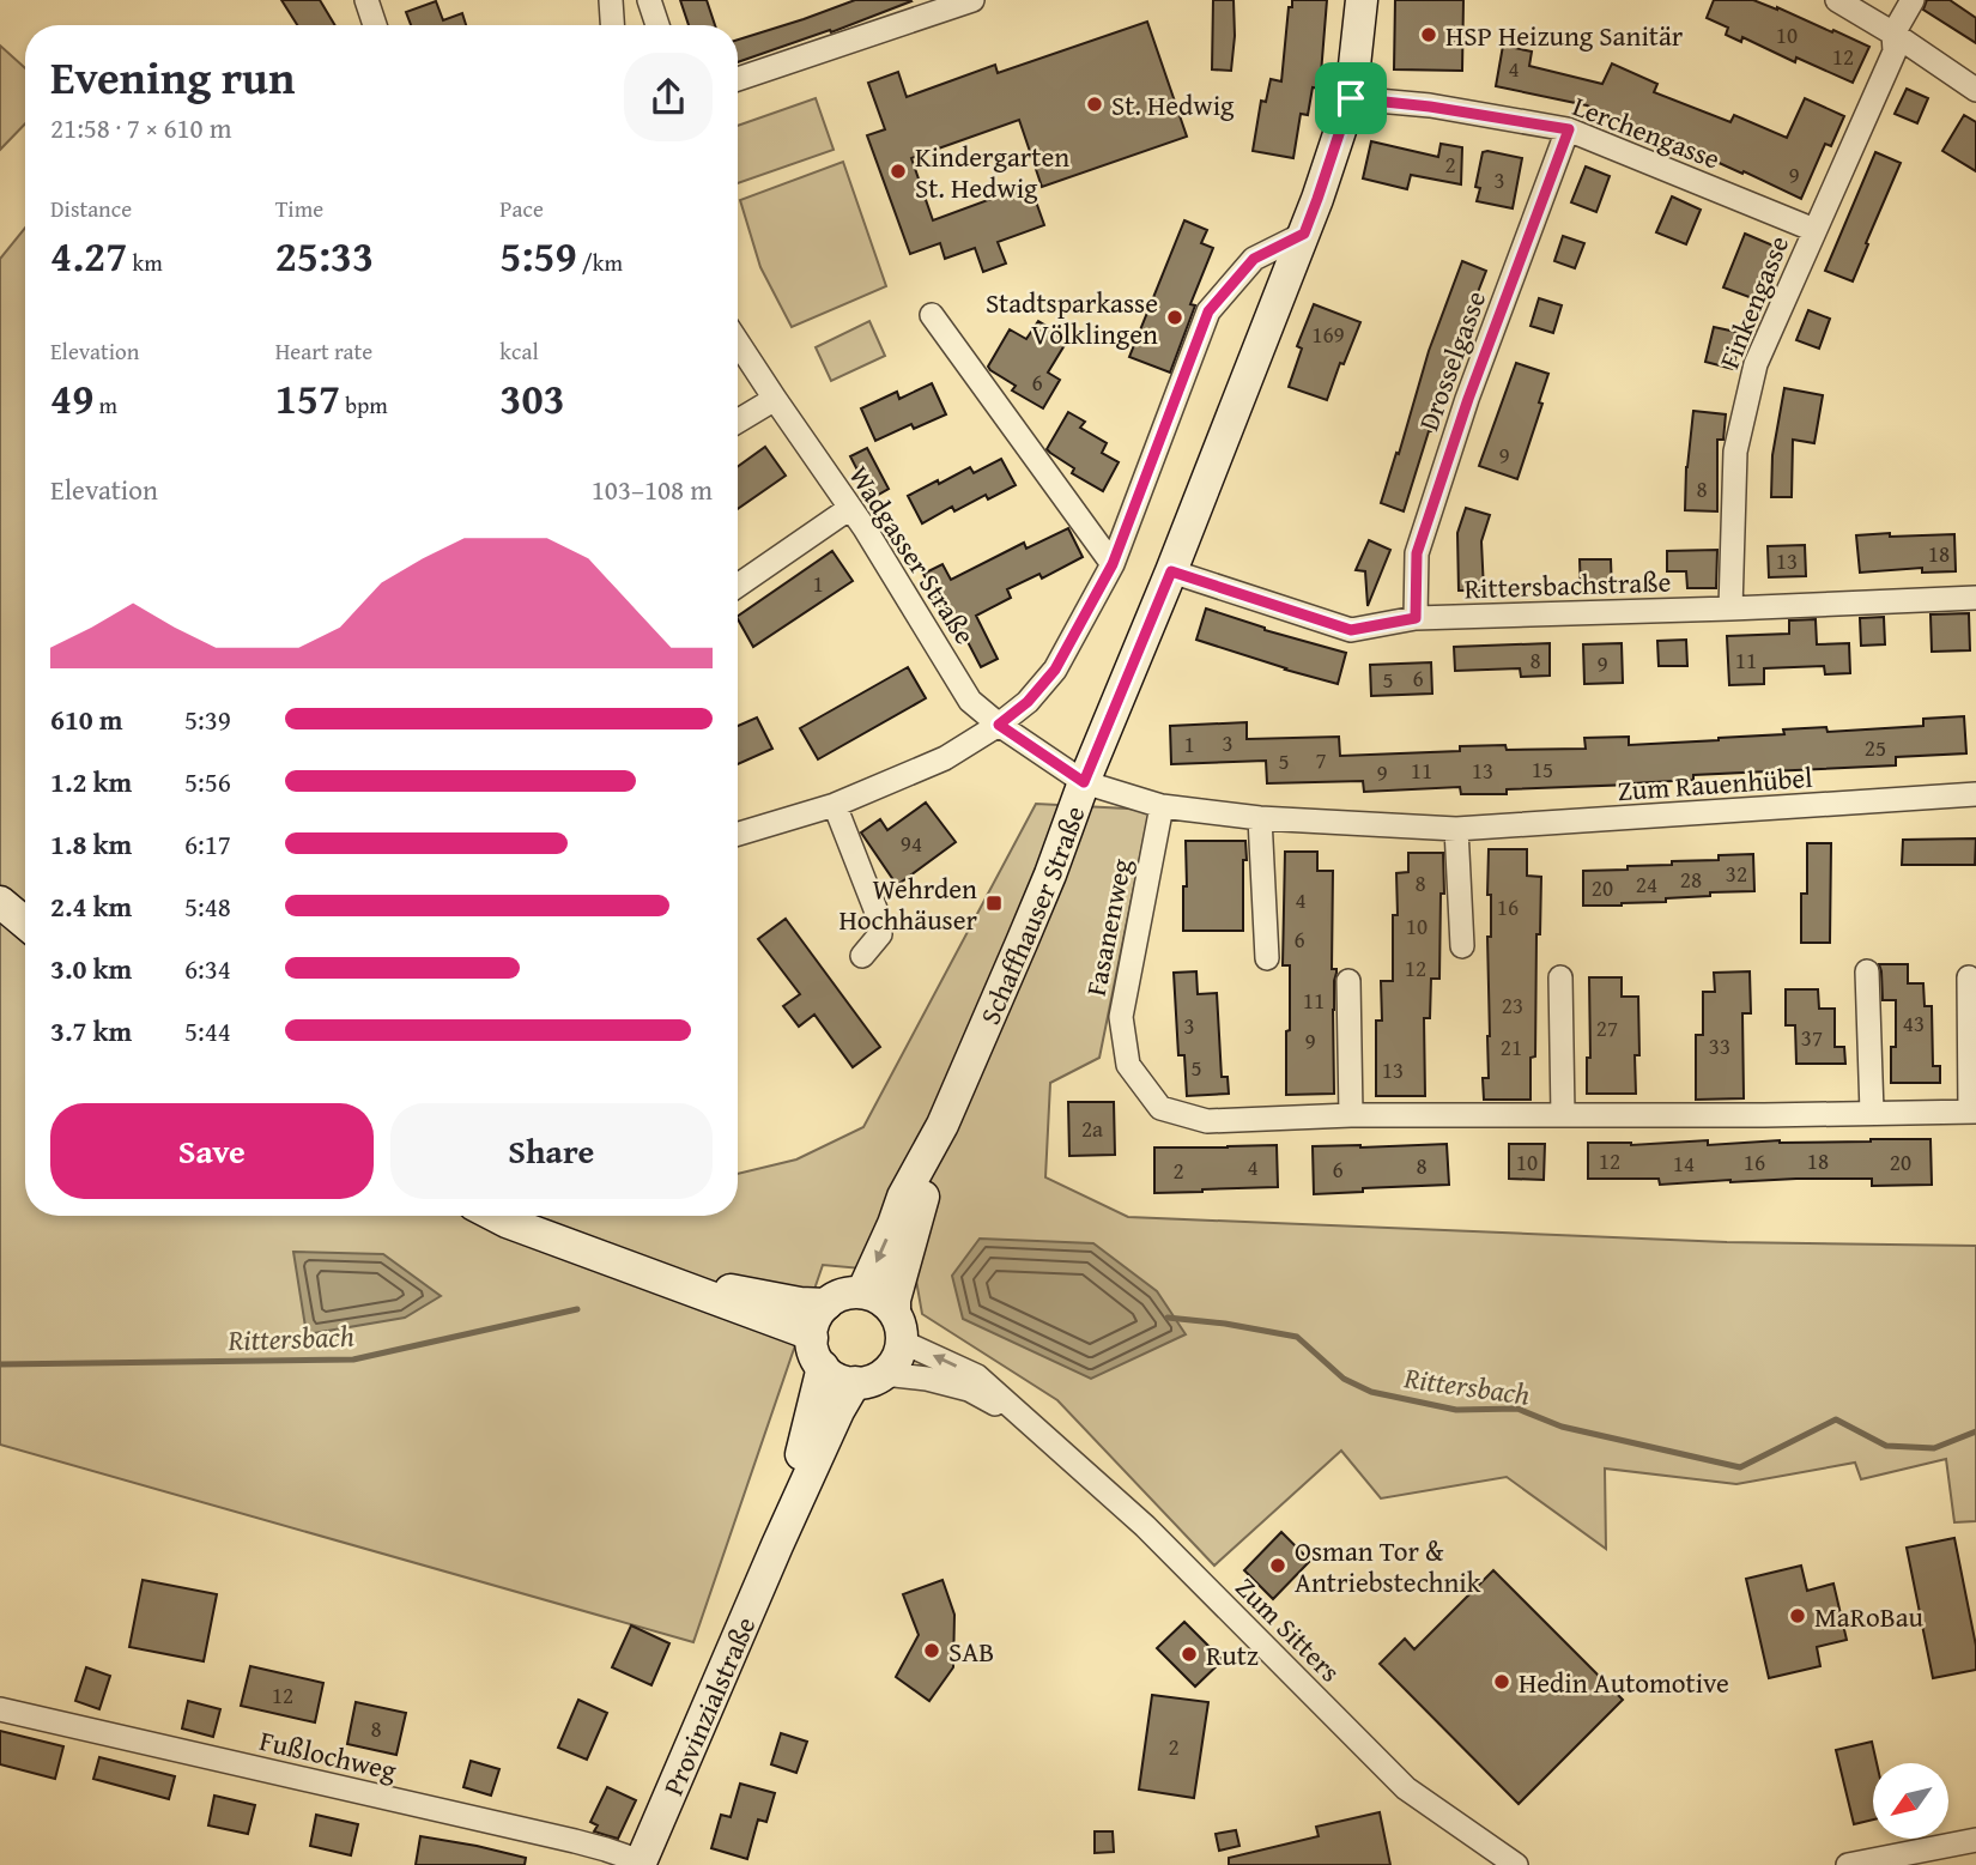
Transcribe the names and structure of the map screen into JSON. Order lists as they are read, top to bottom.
{
  "streets": {
    "street": [
      "Lerchengasse",
      "Finkengasse",
      "Drosselgasse",
      "Wadgasser Straße",
      "Rittersbachstraße",
      "Zum Rauenhübel",
      "Schaffhauser Straße",
      "Fasanenweg",
      "Zum Sitters",
      "Provinzialstraße",
      "Fußlochweg"
    ]
  },
  "crossings": [
    ["Lerchengasse", "Finkengasse"],
    ["Lerchengasse", "Drosselgasse"],
    ["Lerchengasse", "Schaffhauser Straße"],
    ["Finkengasse", "Rittersbachstraße"],
    ["Drosselgasse", "Rittersbachstraße"],
    ["Wadgasser Straße", "Zum Rauenhübel"],
    ["Wadgasser Straße", "Schaffhauser Straße"],
    ["Rittersbachstraße", "Schaffhauser Straße"],
    ["Zum Rauenhübel", "Schaffhauser Straße"],
    ["Zum Rauenhübel", "Fasanenweg"],
    ["Schaffhauser Straße", "Zum Sitters"],
    ["Schaffhauser Straße", "Provinzialstraße"],
    ["Zum Sitters", "Provinzialstraße"],
    ["Provinzialstraße", "Fußlochweg"]
  ],
  "water": ["Rittersbach"],
  "places": {
    "other": [
      "HSP Heizung Sanitär",
      "St. Hedwig",
      "Kindergarten St. Hedwig",
      "Stadtsparkasse Völklingen",
      "Osman Tor & Antriebstechnik",
      "MaRoBau",
      "SAB",
      "Rutz",
      "Hedin Automotive"
    ],
    "transit": ["Wehrden Hochhäuser"]
  },
  "house_numbers": [
    "10",
    "12",
    "4",
    "2",
    "9",
    "3",
    "169",
    "6",
    "9",
    "8",
    "18",
    "13",
    "1",
    "8",
    "11",
    "9",
    "6",
    "5",
    "3",
    "1",
    "25",
    "7",
    "5",
    "15",
    "11",
    "13",
    "9",
    "94",
    "32",
    "28",
    "8",
    "24",
    "20",
    "4",
    "16",
    "10",
    "6",
    "12",
    "11",
    "23",
    "43",
    "3",
    "27",
    "37",
    "9",
    "33",
    "21",
    "5",
    "13",
    "2a",
    "12",
    "18",
    "10",
    "16",
    "20",
    "14",
    "8",
    "4",
    "6",
    "2",
    "12",
    "8",
    "2"
  ],
  "north": "bottom left",
  "page": {
    "heading": ["Evening run", "21:58 · 7 × 610 m"],
    "stats": [
      ["Distance", "4.27 km"],
      ["Time", "25:33"],
      ["Pace", "5:59 /km"],
      ["Elevation", "49 m"],
      ["Heart rate", "157 bpm"],
      ["kcal", "303"]
    ],
    "chart": ["Elevation", "103–108 m"],
    "list": [
      {
        "name": "610 m",
        "note": "5:39"
      },
      {
        "name": "1.2 km",
        "note": "5:56"
      },
      {
        "name": "1.8 km",
        "note": "6:17"
      },
      {
        "name": "2.4 km",
        "note": "5:48"
      },
      {
        "name": "3.0 km",
        "note": "6:34"
      },
      {
        "name": "3.7 km",
        "note": "5:44"
      }
    ],
    "buttons": ["Save", "Share"]
  }
}
